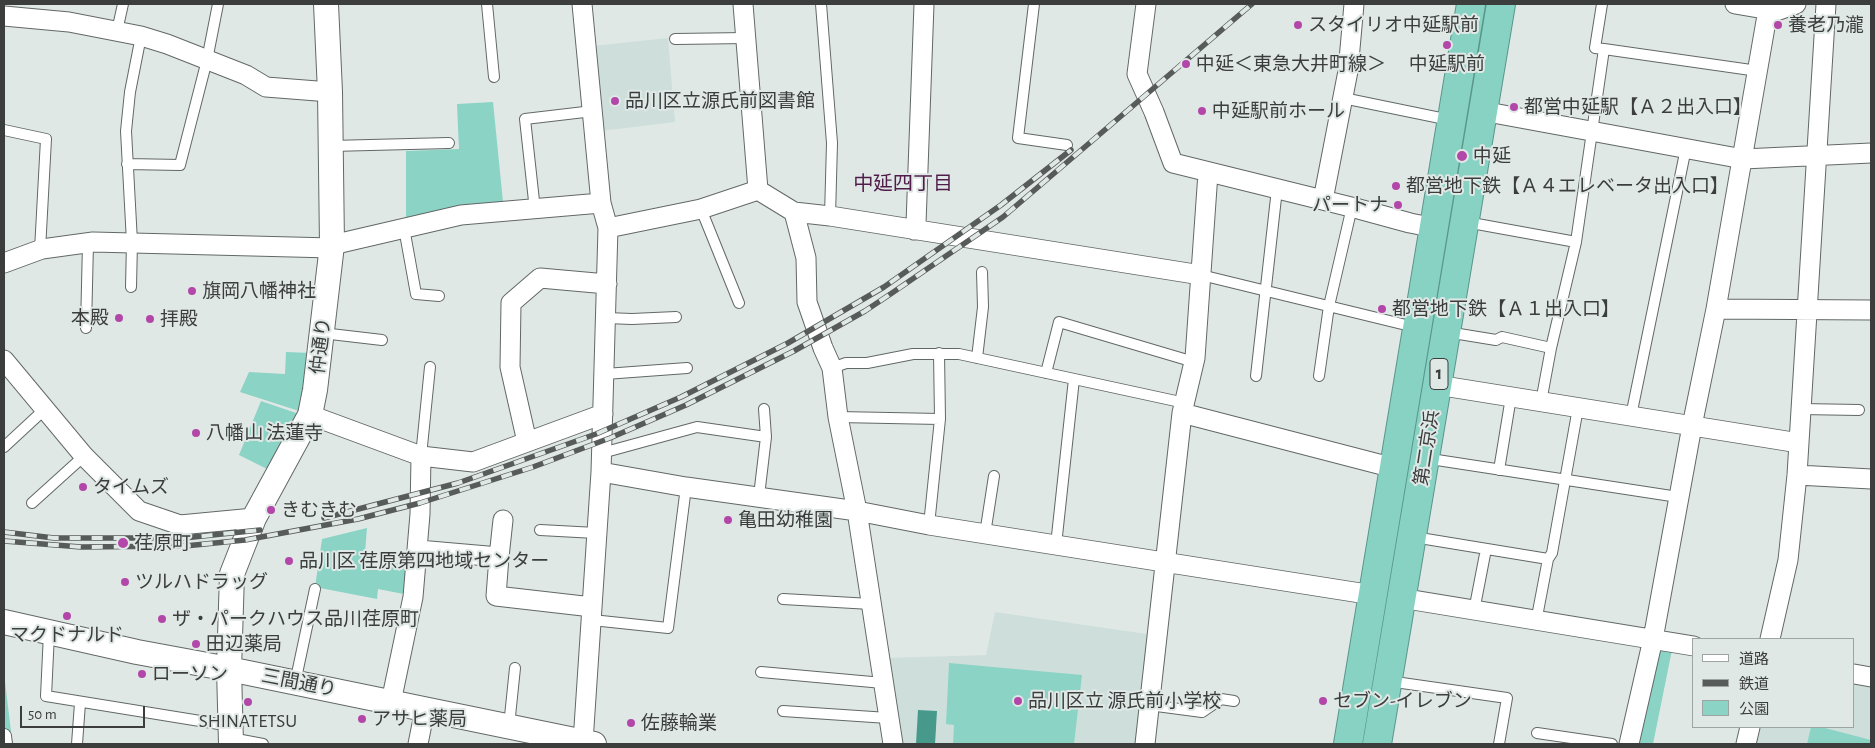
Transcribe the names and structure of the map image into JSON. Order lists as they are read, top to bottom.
{
  "streets": {
    "highway": ["1", "第二京浜"],
    "street": ["仲通り", "三間通り"]
  },
  "crossings": [
    ["仲通り", "三間通り"]
  ],
  "districts": ["中延四丁目"],
  "places": [
    "スタイリオ中延駅前",
    "養老乃瀧",
    "中延駅前",
    "中延＜東急大井町線＞",
    "品川区立源氏前図書館",
    "都営中延駅【Ａ２出入口】",
    "中延駅前ホール",
    "中延",
    "都営地下鉄【Ａ４エレベータ出入口】",
    "パートナ",
    "旗岡八幡神社",
    "都営地下鉄【Ａ１出入口】",
    "本殿",
    "拝殿",
    "八幡山 法蓮寺",
    "タイムズ",
    "きむきむ",
    "亀田幼稚園",
    "荏原町",
    "品川区 荏原第四地域センター",
    "ツルハドラッグ",
    "マクドナルド",
    "ザ・パークハウス品川荏原町",
    "田辺薬局",
    "ローソン",
    "品川区立 源氏前小学校",
    "セブン-イレブン",
    "SHINATETSU",
    "アサヒ薬局",
    "佐藤輪業"
  ],
  "legend": ["道路", "鉄道", "公園"],
  "scale_bar": "50 m"
}
